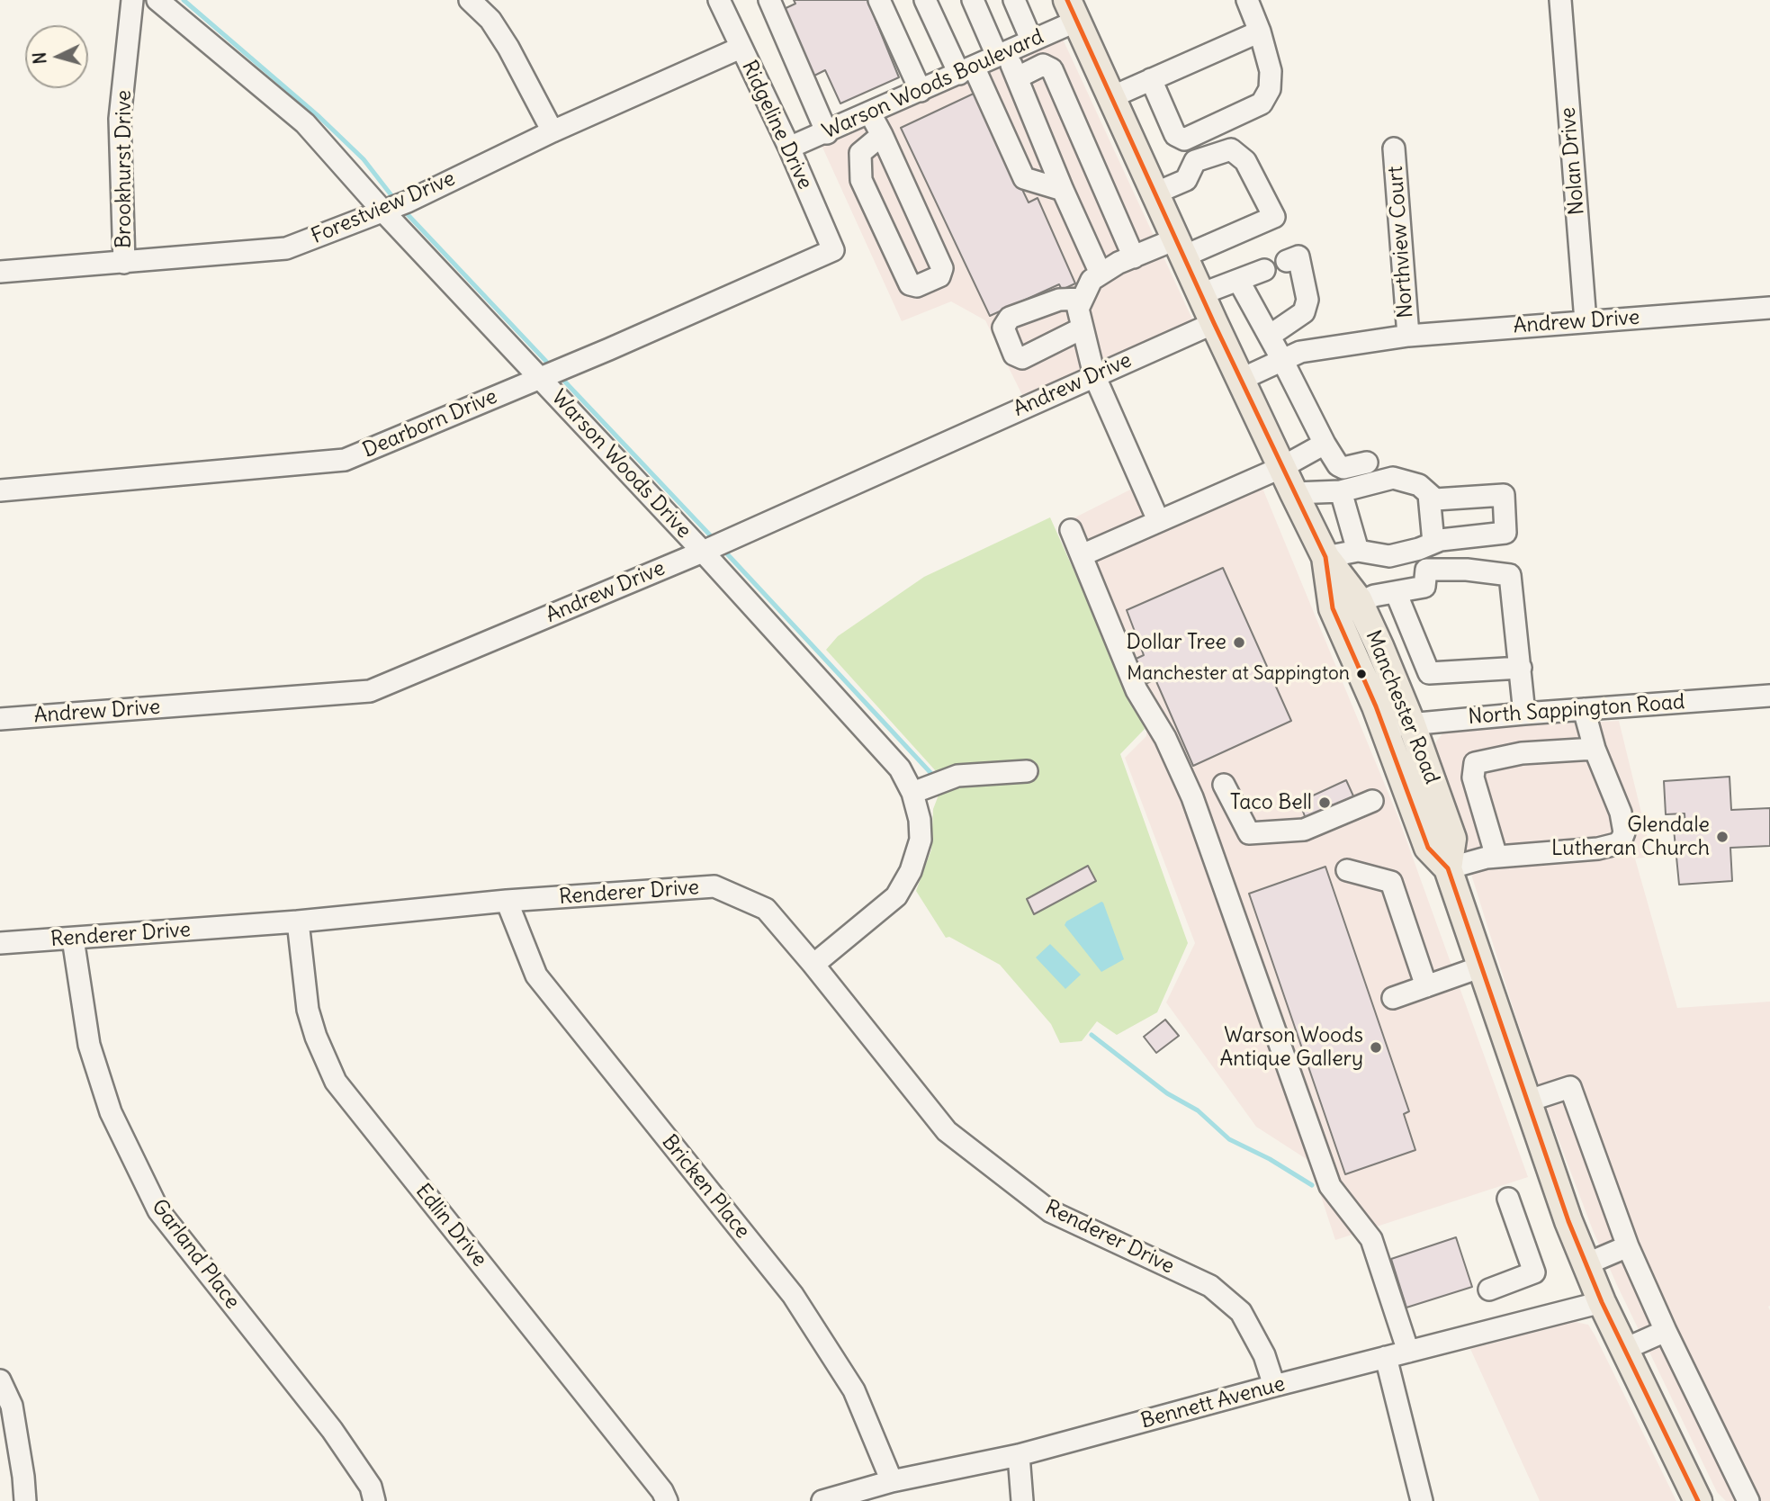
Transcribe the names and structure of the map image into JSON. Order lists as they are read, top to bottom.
{
  "streets": {
    "main road": ["Manchester Road"],
    "street": [
      "Warson Woods Boulevard",
      "Ridgeline Drive",
      "Nolan Drive",
      "Brookhurst Drive",
      "Forestview Drive",
      "Northview Court",
      "Andrew Drive",
      "Dearborn Drive",
      "Warson Woods Drive",
      "North Sappington Road",
      "Renderer Drive",
      "Bricken Place",
      "Edlin Drive",
      "Garland Place",
      "Bennett Avenue"
    ]
  },
  "crossings": [
    ["Warson Woods Boulevard", "Ridgeline Drive"],
    ["Warson Woods Boulevard", "Manchester Road"],
    ["Ridgeline Drive", "Forestview Drive"],
    ["Ridgeline Drive", "Dearborn Drive"],
    ["Nolan Drive", "Andrew Drive"],
    ["Brookhurst Drive", "Forestview Drive"],
    ["Forestview Drive", "Warson Woods Drive"],
    ["Northview Court", "Andrew Drive"],
    ["Andrew Drive", "Warson Woods Drive"],
    ["Andrew Drive", "Manchester Road"],
    ["Dearborn Drive", "Warson Woods Drive"],
    ["Warson Woods Drive", "Renderer Drive"],
    ["Manchester Road", "North Sappington Road"],
    ["Manchester Road", "Bennett Avenue"],
    ["Renderer Drive", "Bricken Place"],
    ["Renderer Drive", "Edlin Drive"],
    ["Renderer Drive", "Garland Place"],
    ["Renderer Drive", "Bennett Avenue"],
    ["Bricken Place", "Bennett Avenue"]
  ],
  "places": [
    "Dollar Tree",
    "Manchester at Sappington",
    "Taco Bell",
    "Glendale Lutheran Church",
    "Warson Woods Antique Gallery"
  ],
  "north": "left"
}
